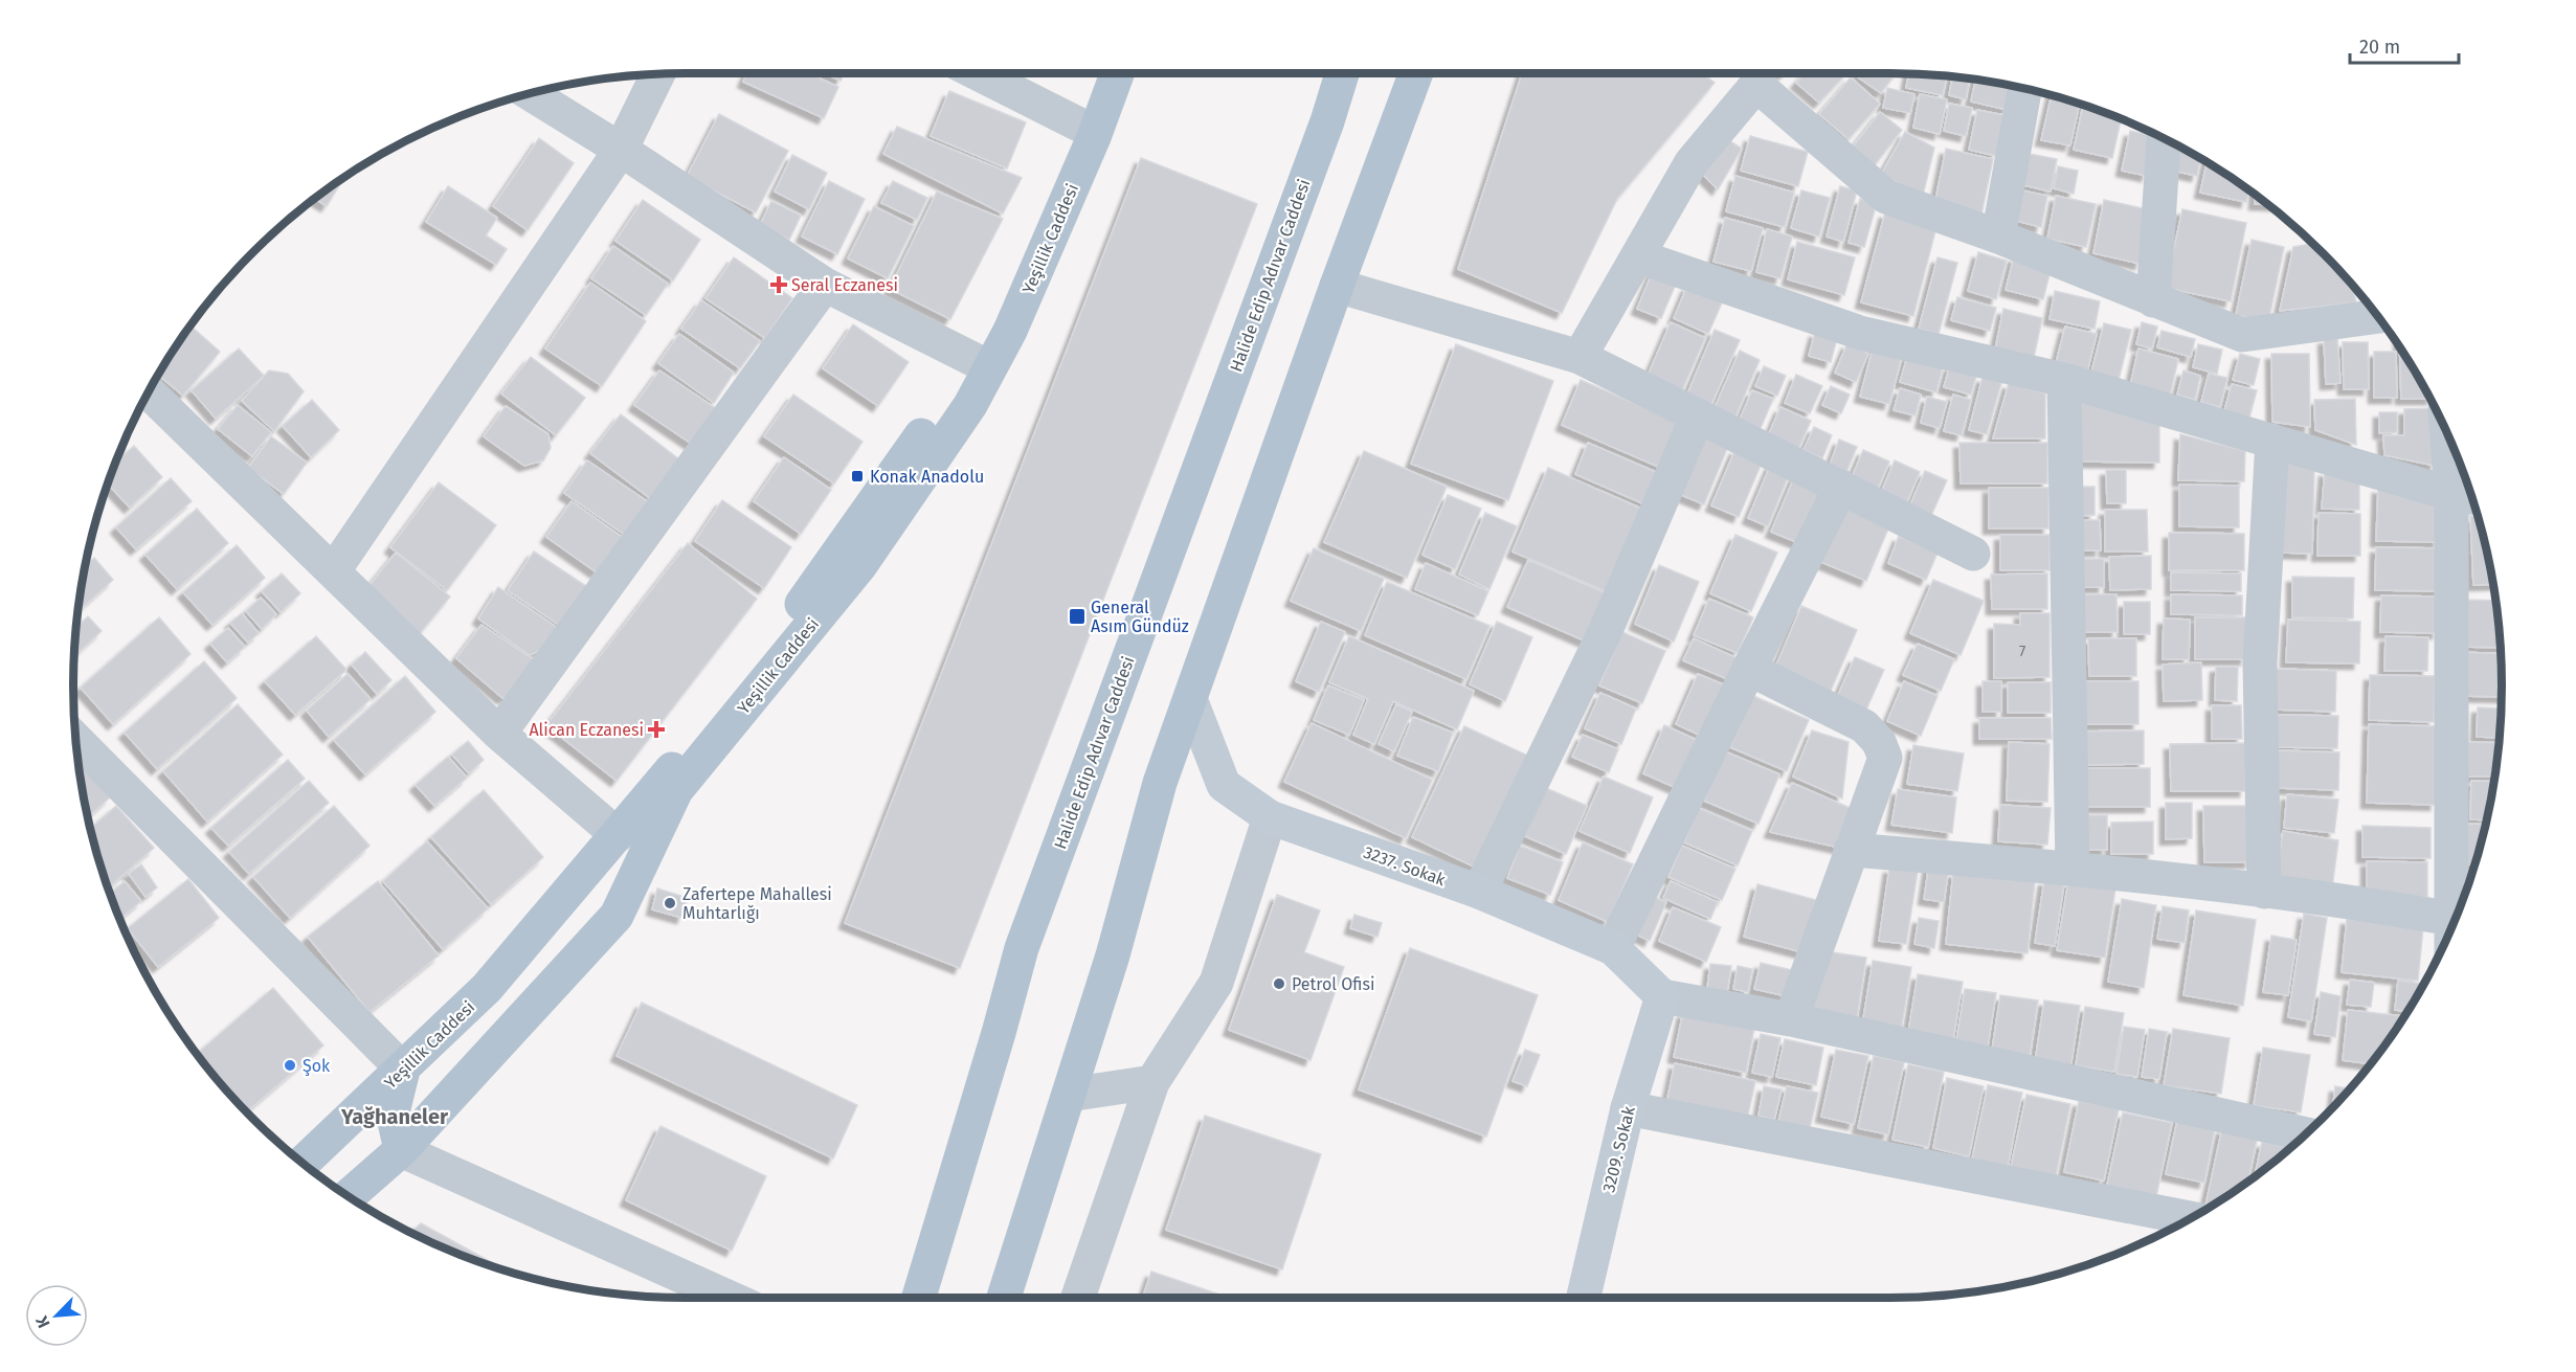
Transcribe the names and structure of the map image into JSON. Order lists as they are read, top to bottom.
{
  "streets": {
    "main road": [
      "Yeşillik Caddesi",
      "Halide Edip Adıvar Caddesi",
      "3237. Sokak",
      "3209. Sokak"
    ]
  },
  "crossings": [
    ["3237. Sokak", "3209. Sokak"]
  ],
  "districts": ["Yağhaneler"],
  "places": {
    "health": ["Seral Eczanesi", "Alican Eczanesi"],
    "transit": ["Konak Anadolu", "General Asım Gündüz"],
    "other": ["Zafertepe Mahallesi Muhtarlığı", "Petrol Ofisi", "Şok"]
  },
  "house_numbers": ["7"],
  "scale_bar": "20 m",
  "north": "bottom left"
}
